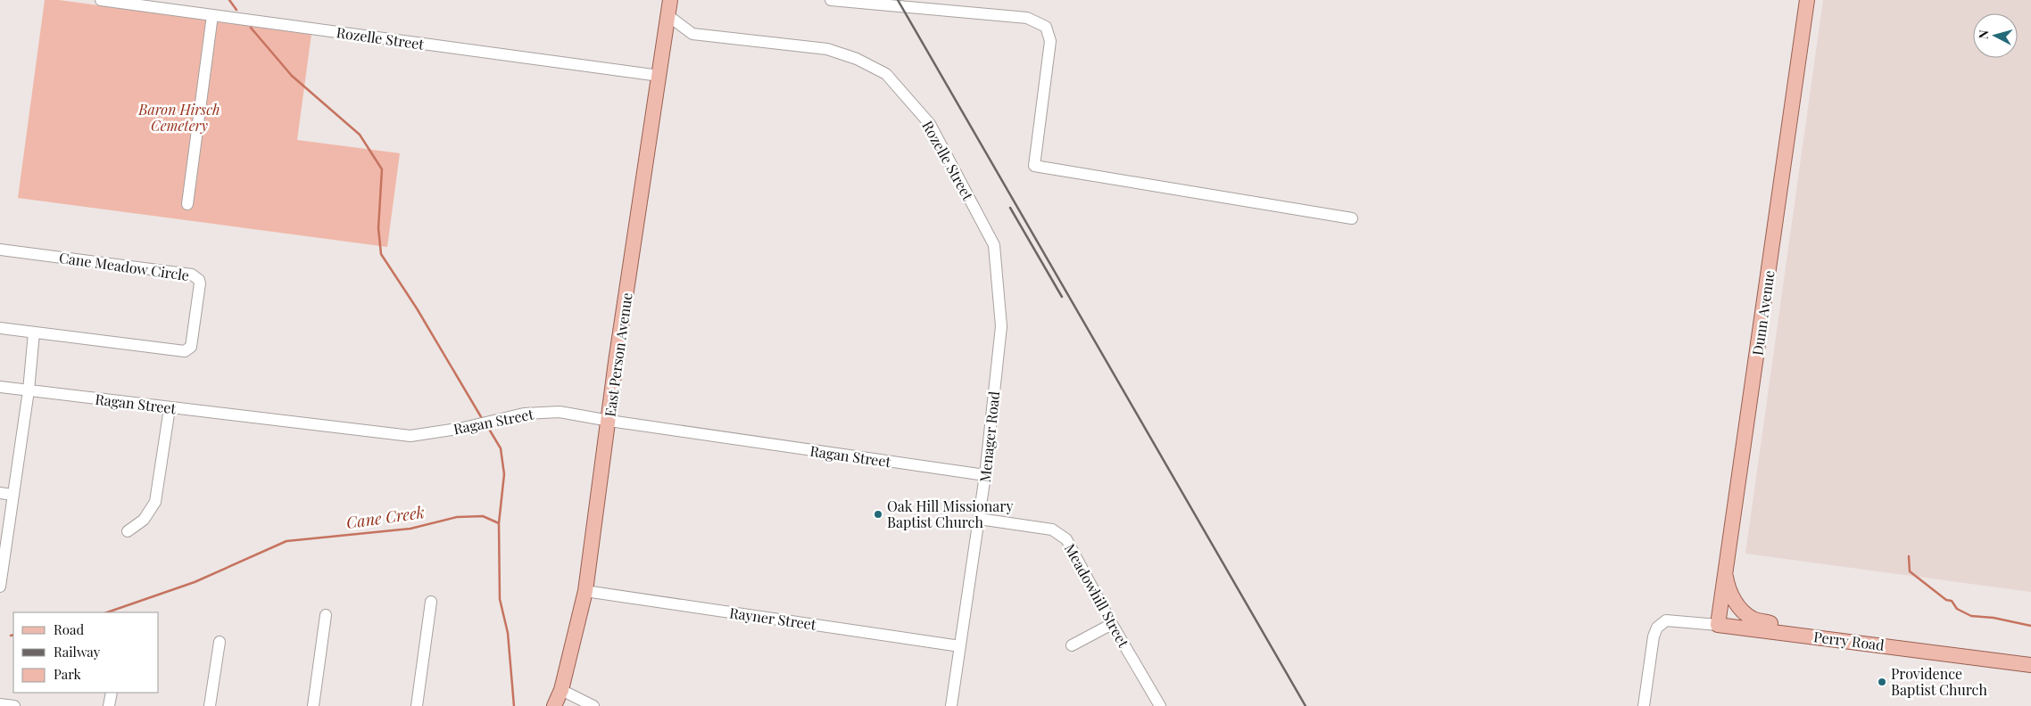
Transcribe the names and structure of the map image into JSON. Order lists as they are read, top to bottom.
{
  "streets": {
    "main road": ["Dunn Avenue", "East Person Avenue", "Perry Road"],
    "street": [
      "Rozelle Street",
      "Cane Meadow Circle",
      "Ragan Street",
      "Menager Road",
      "Meadowhill Street",
      "Rayner Street"
    ]
  },
  "crossings": [
    ["Rozelle Street", "East Person Avenue"],
    ["Rozelle Street", "Menager Road"],
    ["Dunn Avenue", "Perry Road"],
    ["East Person Avenue", "Ragan Street"],
    ["East Person Avenue", "Rayner Street"],
    ["Ragan Street", "Menager Road"],
    ["Menager Road", "Meadowhill Street"],
    ["Menager Road", "Rayner Street"]
  ],
  "water": ["Cane Creek"],
  "parks": ["Baron Hirsch Cemetery"],
  "places": ["Oak Hill Missionary Baptist Church", "Providence Baptist Church"],
  "legend": ["Road", "Railway", "Park"],
  "north": "left"
}
